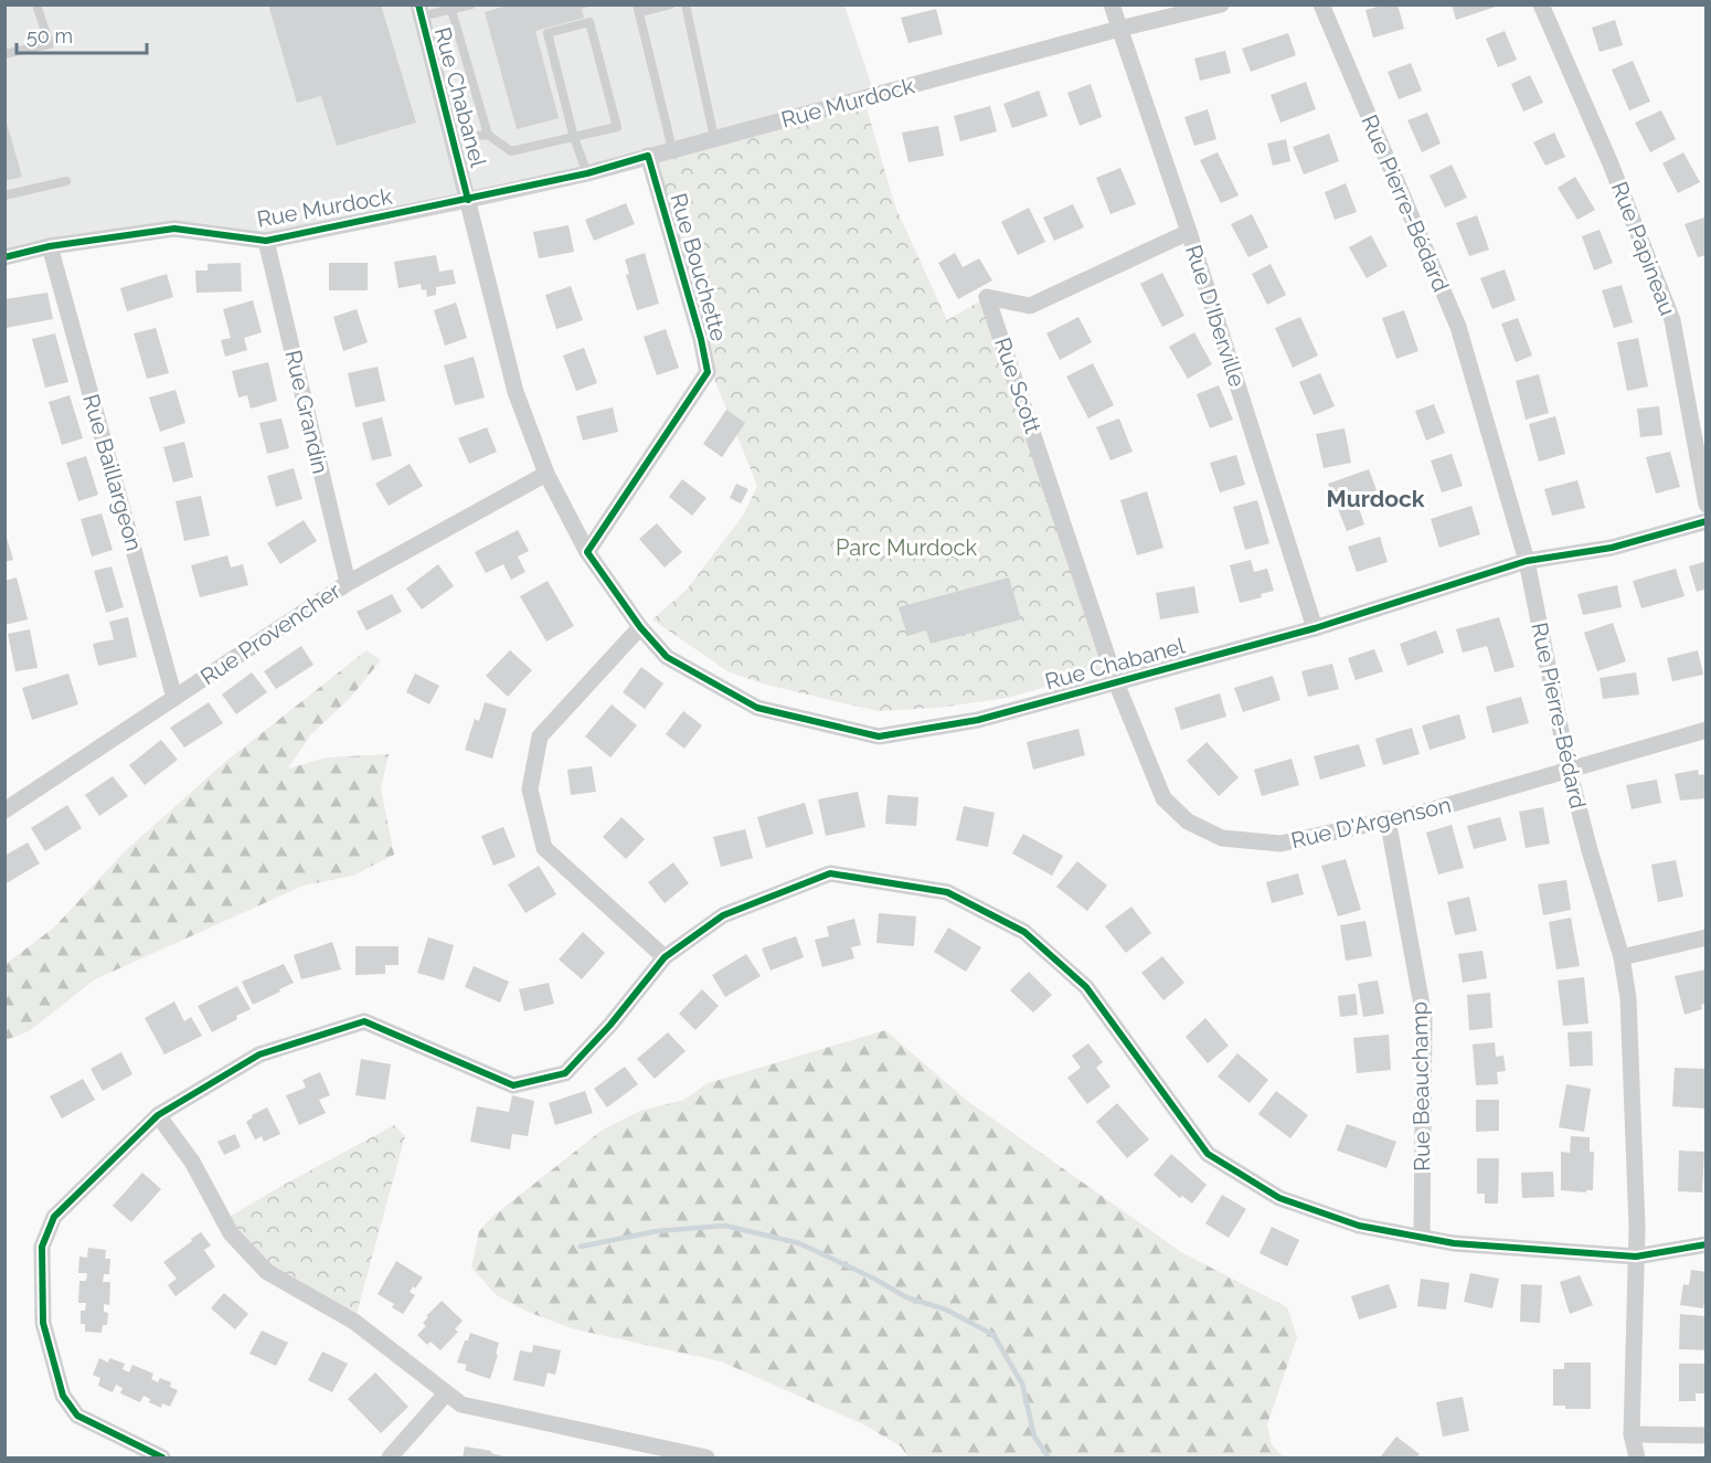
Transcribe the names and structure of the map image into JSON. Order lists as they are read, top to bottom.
{
  "streets": {
    "street": [
      "Rue Chabanel",
      "Rue Murdock",
      "Rue Pierre-Bédard",
      "Rue Papineau",
      "Rue Bouchette",
      "Rue D'Iberville",
      "Rue Scott",
      "Rue Grandin",
      "Rue Baillargeon",
      "Rue Provencher",
      "Rue D'Argenson",
      "Rue Beauchamp"
    ]
  },
  "crossings": [
    ["Rue Chabanel", "Rue Murdock"],
    ["Rue Chabanel", "Rue Pierre-Bédard"],
    ["Rue Chabanel", "Rue Bouchette"],
    ["Rue Chabanel", "Rue D'Iberville"],
    ["Rue Chabanel", "Rue Scott"],
    ["Rue Chabanel", "Rue Provencher"],
    ["Rue Chabanel", "Rue D'Argenson"],
    ["Rue Murdock", "Rue Bouchette"],
    ["Rue Murdock", "Rue D'Iberville"],
    ["Rue Murdock", "Rue Grandin"],
    ["Rue Murdock", "Rue Baillargeon"],
    ["Rue Pierre-Bédard", "Rue D'Argenson"],
    ["Rue D'Iberville", "Rue Scott"],
    ["Rue Scott", "Rue D'Argenson"],
    ["Rue Grandin", "Rue Provencher"],
    ["Rue Baillargeon", "Rue Provencher"],
    ["Rue D'Argenson", "Rue Beauchamp"]
  ],
  "districts": ["Murdock"],
  "parks": ["Parc Murdock"],
  "scale_bar": "50 m"
}
